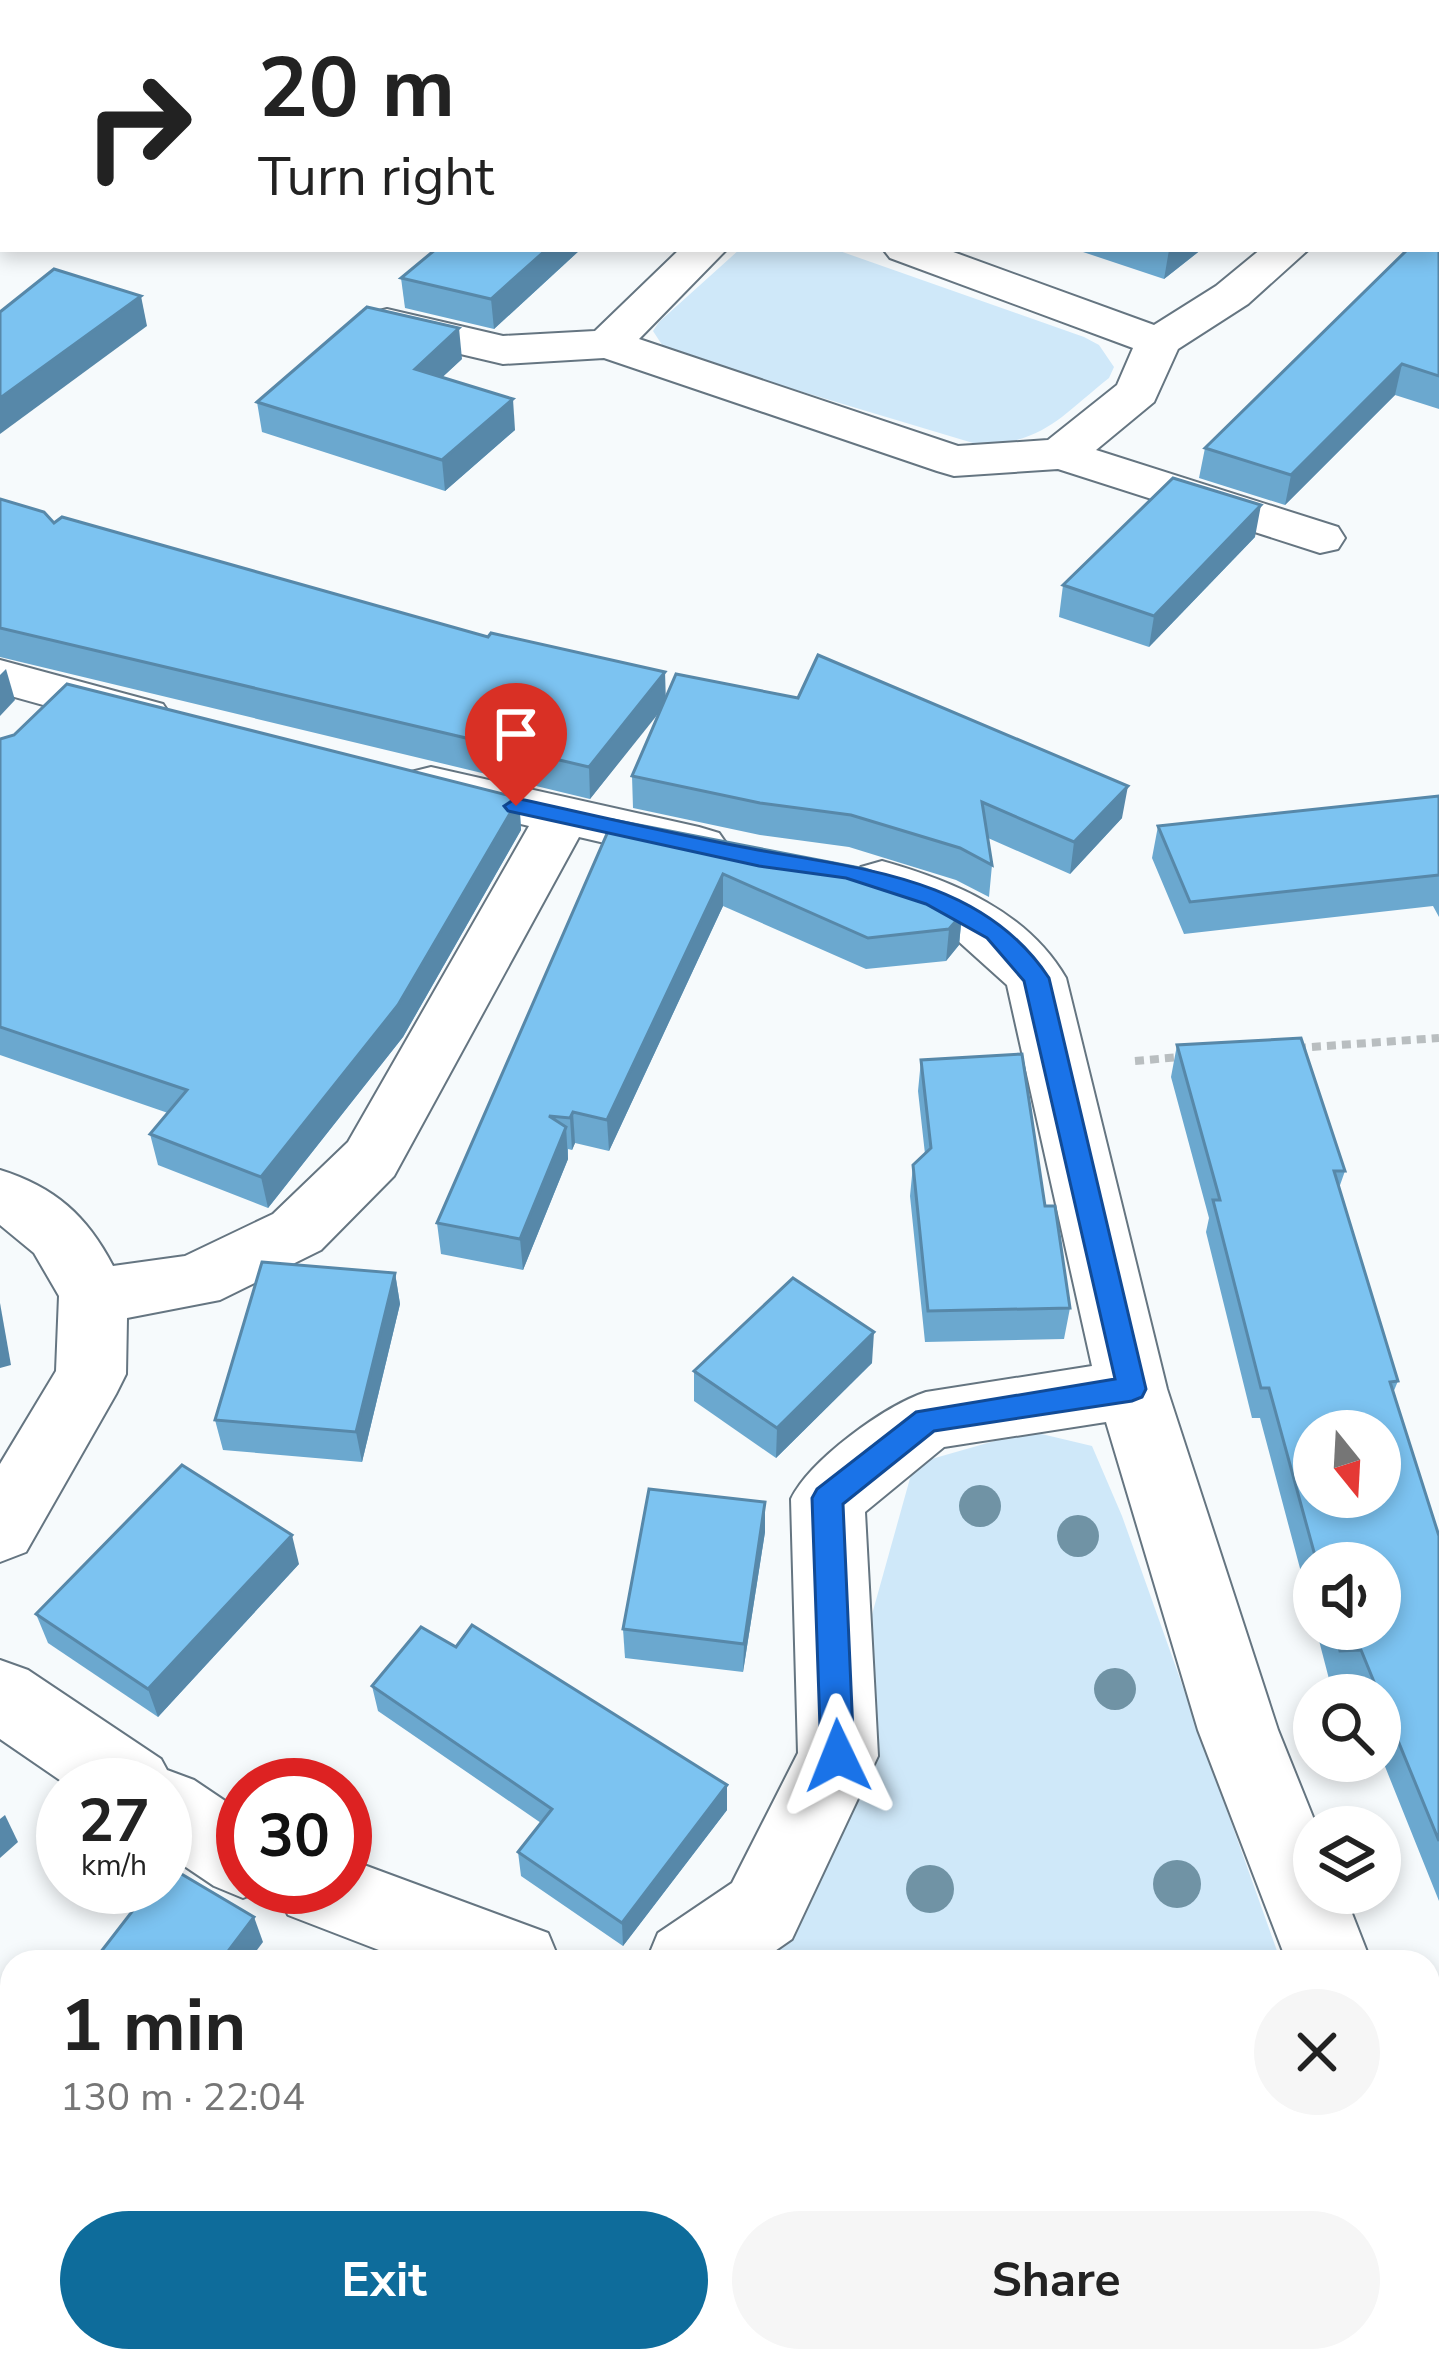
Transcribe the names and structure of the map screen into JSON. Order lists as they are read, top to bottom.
{
  "north": "bottom",
  "page": {
    "turn": ["20 m", "Turn right"],
    "speed": "27 km/h",
    "limit": "30",
    "heading": ["1 min", "130 m · 22:04"],
    "buttons": ["Exit", "Share"]
  }
}
